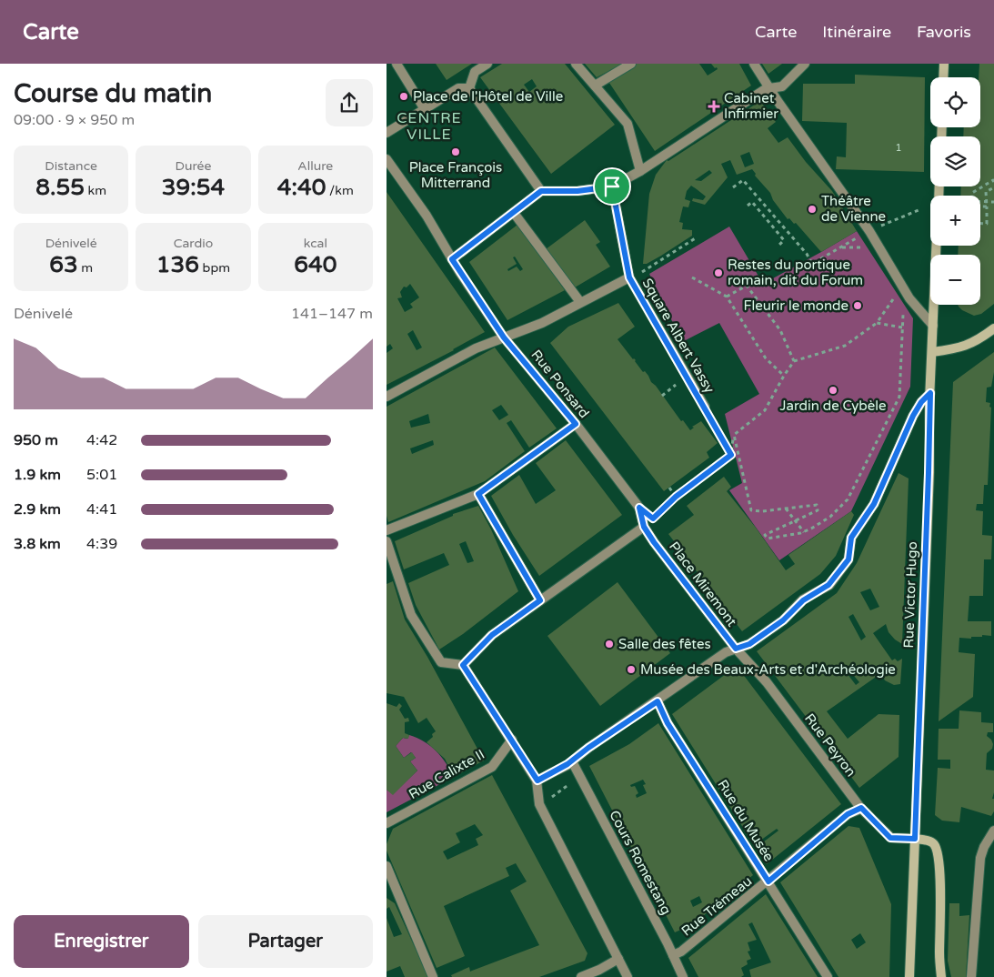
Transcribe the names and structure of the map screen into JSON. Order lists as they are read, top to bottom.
{
  "streets": {
    "main road": ["Rue Victor Hugo"],
    "street": [
      "Square Albert Vassy",
      "Rue Ponsard",
      "Place Miremont",
      "Rue Peyron",
      "Rue Calixte II",
      "Rue du Musée",
      "Cours Romestang",
      "Rue Trémeau"
    ]
  },
  "crossings": [
    ["Rue Ponsard", "Place Miremont"],
    ["Place Miremont", "Rue Peyron"],
    ["Rue Victor Hugo", "Rue Peyron"],
    ["Rue Peyron", "Rue Trémeau"],
    ["Rue du Musée", "Rue Trémeau"],
    ["Cours Romestang", "Rue Trémeau"]
  ],
  "districts": ["CENTRE VILLE"],
  "places": {
    "other": [
      "Place de l'Hôtel de Ville",
      "Place François Mitterrand",
      "Théâtre de Vienne",
      "Restes du portique romain, dit du Forum",
      "Fleurir le monde",
      "Jardin de Cybèle",
      "Salle des fêtes",
      "Musée des Beaux-Arts et d'Archéologie"
    ],
    "health": ["Cabinet Infirmier"]
  },
  "house_numbers": ["1"],
  "page": {
    "header": "Carte",
    "nav": ["Carte", "Itinéraire", "Favoris"],
    "heading": ["Course du matin", "09:00 · 9 × 950 m"],
    "map_buttons": ["+", "−"],
    "stats": [
      ["Distance", "8.55 km"],
      ["Durée", "39:54"],
      ["Allure", "4:40 /km"],
      ["Dénivelé", "63 m"],
      ["Cardio", "136 bpm"],
      ["kcal", "640"]
    ],
    "chart": ["Dénivelé", "141–147 m"],
    "list": [
      {
        "name": "950 m",
        "note": "4:42"
      },
      {
        "name": "1.9 km",
        "note": "5:01"
      },
      {
        "name": "2.9 km",
        "note": "4:41"
      },
      {
        "name": "3.8 km",
        "note": "4:39"
      }
    ],
    "buttons": ["Enregistrer", "Partager"]
  }
}
